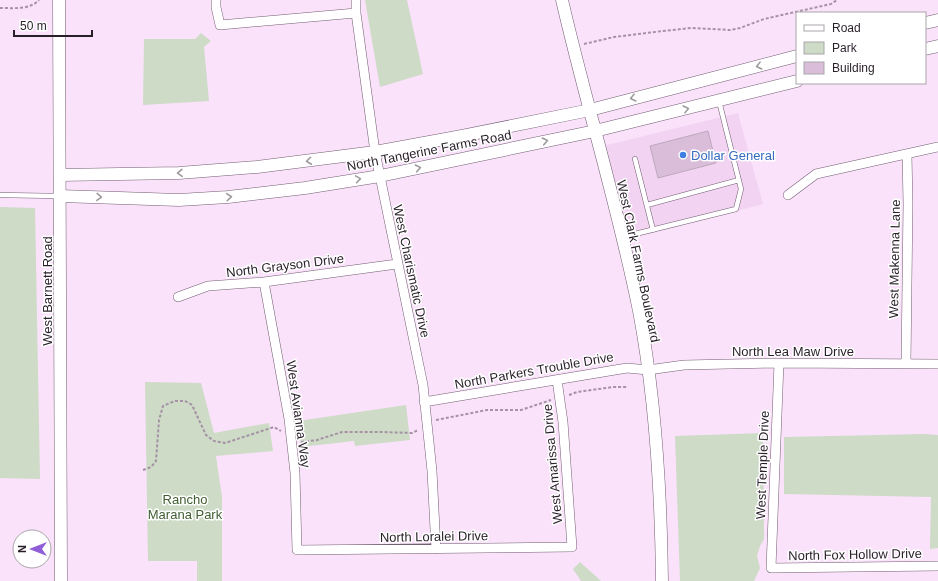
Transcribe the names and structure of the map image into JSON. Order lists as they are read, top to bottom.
{
  "streets": {
    "street": [
      "North Tangerine Farms Road",
      "West Makenna Lane",
      "West Clark Farms Boulevard",
      "North Grayson Drive",
      "West Charismatic Drive",
      "West Barnett Road",
      "North Lea Maw Drive",
      "North Parkers Trouble Drive",
      "West Avianna Way",
      "West Amarissa Drive",
      "West Temple Drive",
      "North Loralei Drive",
      "North Fox Hollow Drive"
    ]
  },
  "crossings": [
    ["North Tangerine Farms Road", "West Clark Farms Boulevard"],
    ["North Tangerine Farms Road", "West Charismatic Drive"],
    ["North Tangerine Farms Road", "West Barnett Road"],
    ["West Makenna Lane", "North Lea Maw Drive"],
    ["West Clark Farms Boulevard", "North Lea Maw Drive"],
    ["West Clark Farms Boulevard", "North Parkers Trouble Drive"],
    ["North Grayson Drive", "West Charismatic Drive"],
    ["North Grayson Drive", "West Avianna Way"],
    ["West Charismatic Drive", "North Parkers Trouble Drive"],
    ["West Charismatic Drive", "North Loralei Drive"],
    ["North Lea Maw Drive", "North Parkers Trouble Drive"],
    ["North Lea Maw Drive", "West Temple Drive"],
    ["North Parkers Trouble Drive", "West Amarissa Drive"],
    ["West Avianna Way", "North Loralei Drive"],
    ["West Amarissa Drive", "North Loralei Drive"],
    ["West Temple Drive", "North Fox Hollow Drive"]
  ],
  "parks": ["Rancho Marana Park"],
  "places": ["Dollar General"],
  "legend": ["Road", "Park", "Building"],
  "scale_bar": "50 m",
  "north": "left"
}
